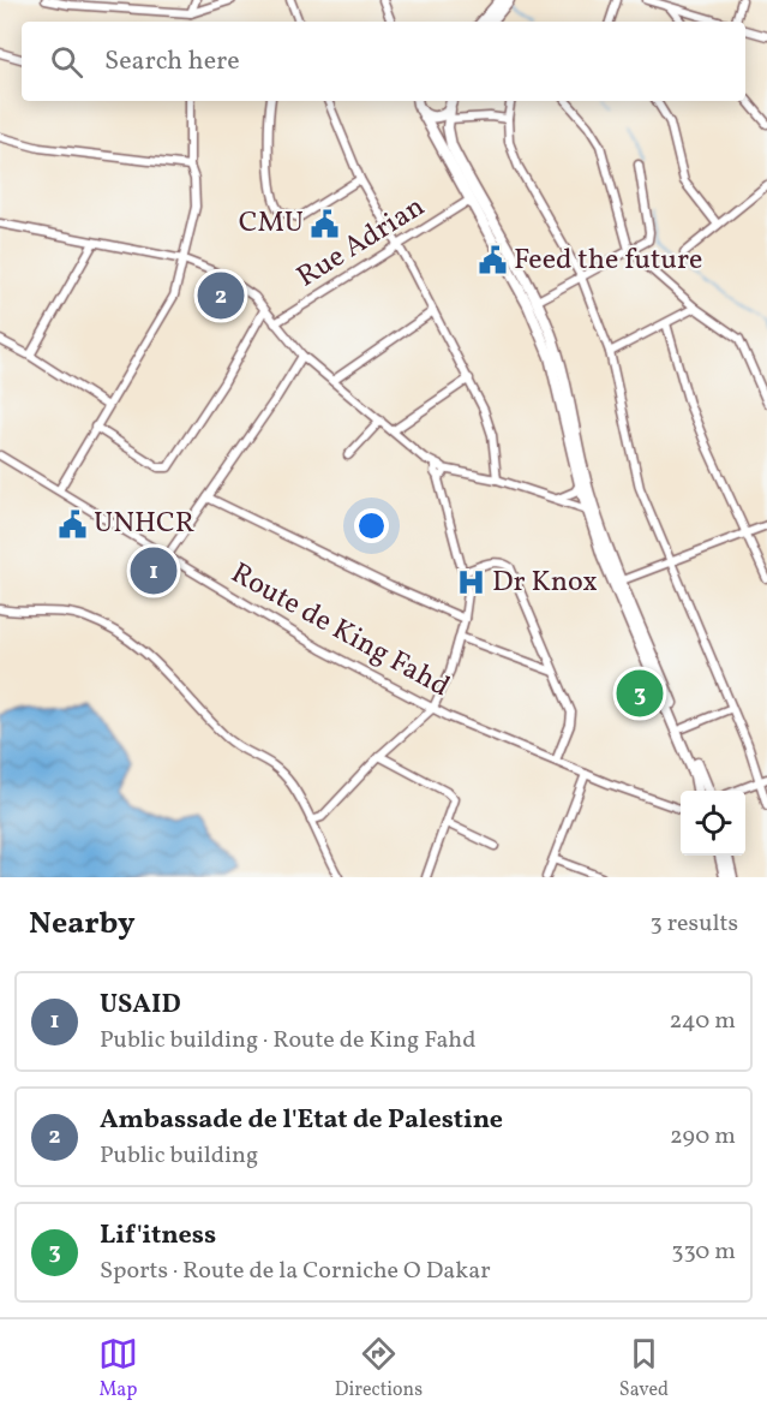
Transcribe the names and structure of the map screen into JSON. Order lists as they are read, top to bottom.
{
  "streets": {
    "street": ["Rue Adrian", "Route de King Fahd"]
  },
  "places": {
    "public building": ["CMU", "Feed the future", "UNHCR"],
    "hospital": ["Dr Knox"]
  },
  "page": {
    "search": "Search here",
    "pins": ["2", "1", "3"],
    "heading": ["Nearby", "3 results"],
    "list": [
      {
        "mark": "1",
        "name": "USAID",
        "note": "Public building · Route de King Fahd",
        "value": "240 m"
      },
      {
        "mark": "2",
        "name": "Ambassade de l'Etat de Palestine",
        "note": "Public building",
        "value": "290 m"
      },
      {
        "mark": "3",
        "name": "Lif'itness",
        "note": "Sports · Route de la Corniche O Dakar",
        "value": "330 m"
      }
    ],
    "nav": ["Map", "Directions", "Saved"]
  }
}
